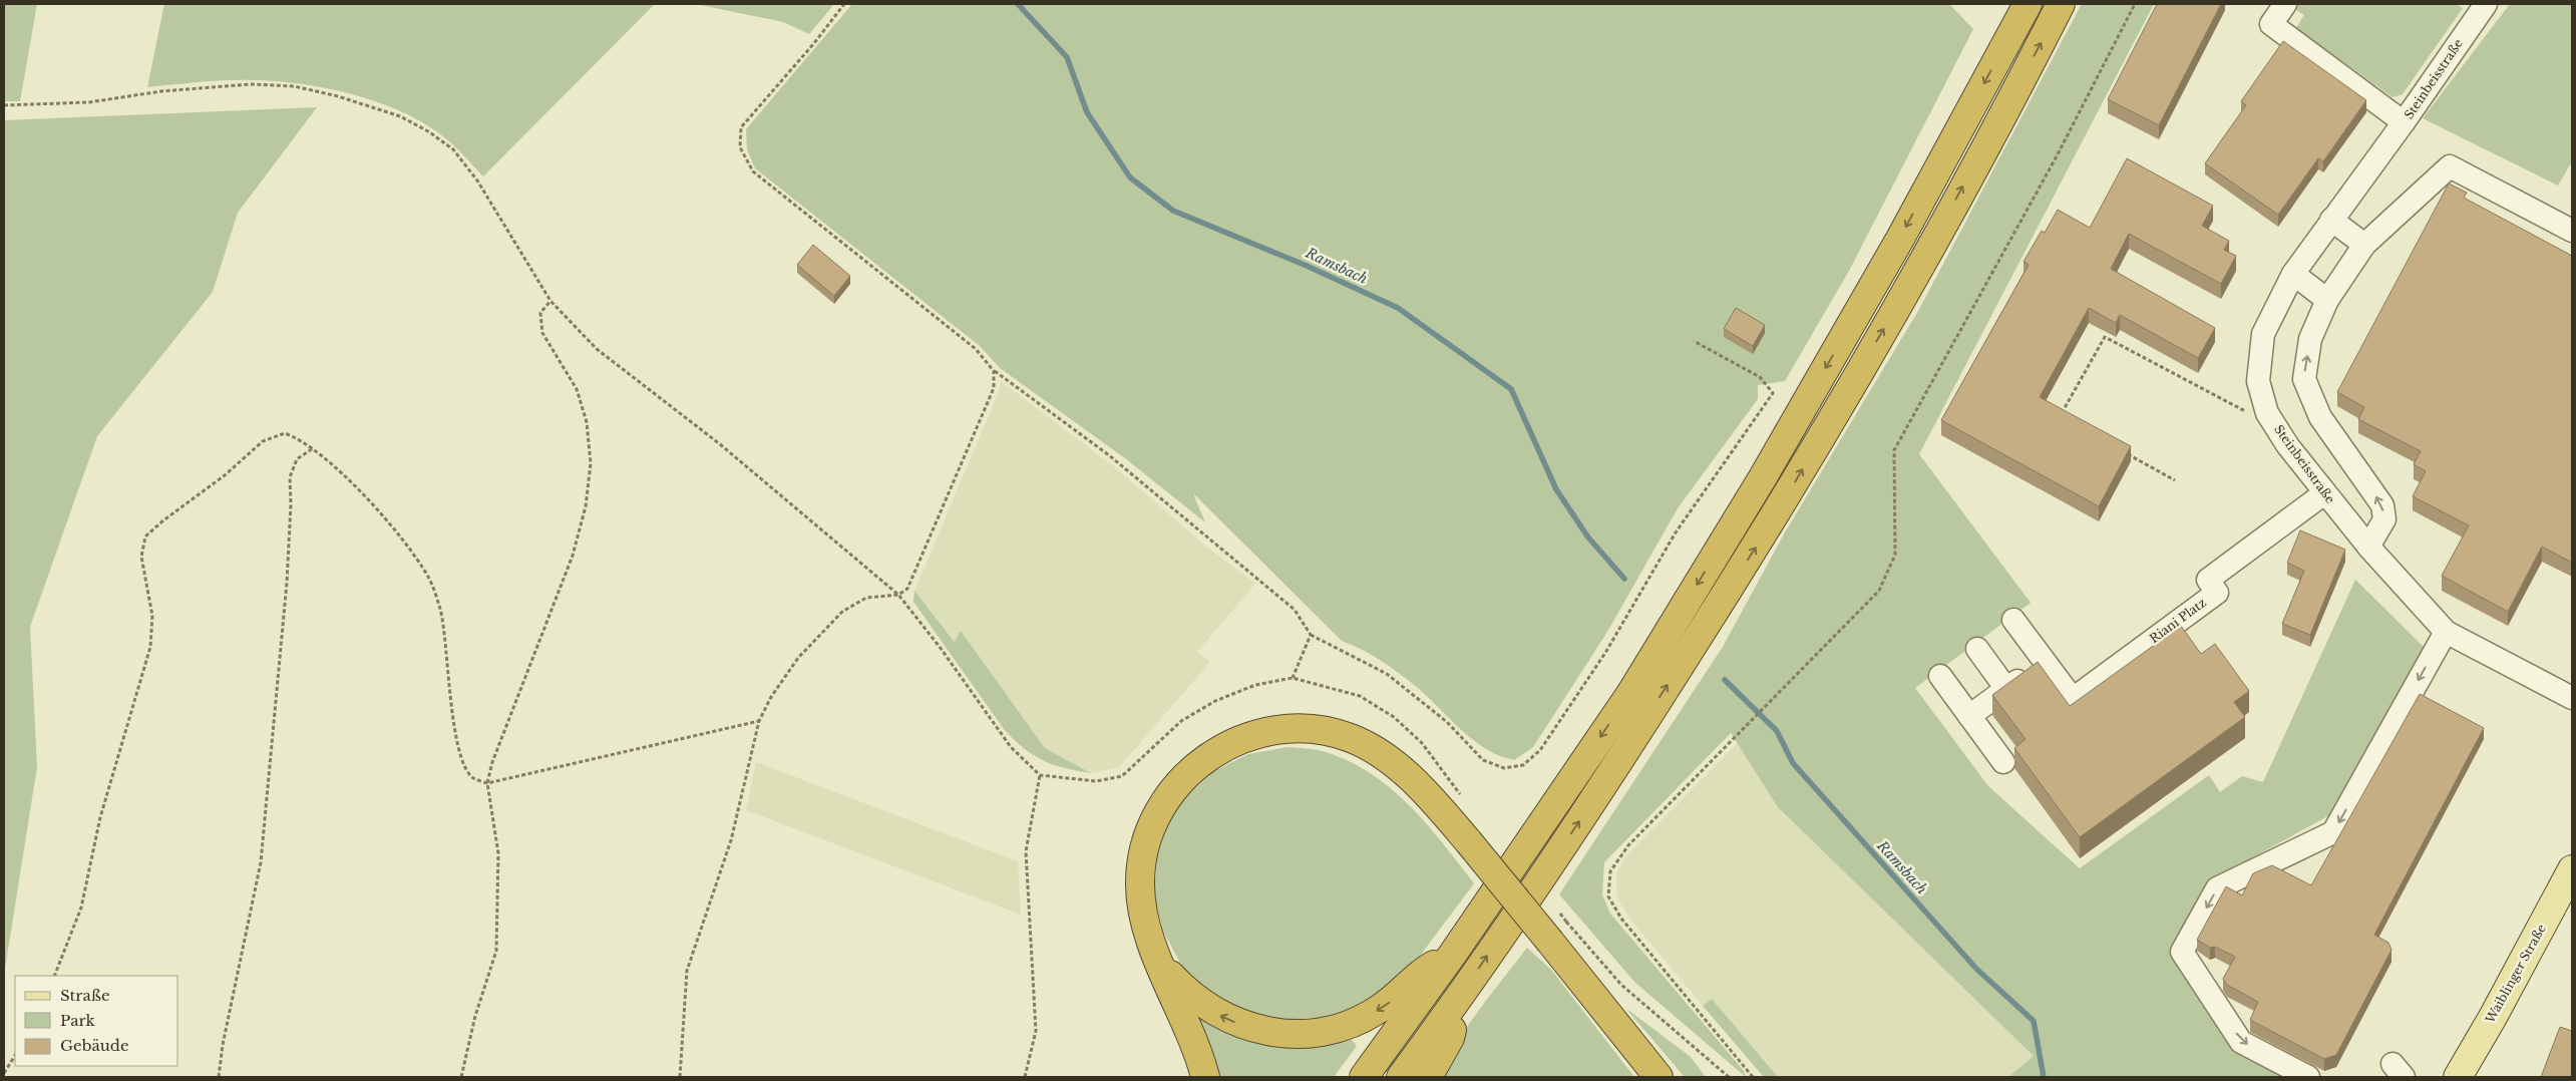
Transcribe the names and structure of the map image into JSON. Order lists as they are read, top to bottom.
{
  "streets": {
    "main road": ["Waiblinger Straße"],
    "street": ["Steinbeisstraße", "Riani Platz"]
  },
  "crossings": [
    ["Steinbeisstraße", "Riani Platz"]
  ],
  "water": ["Ramsbach"],
  "legend": ["Straße", "Park", "Gebäude"]
}
